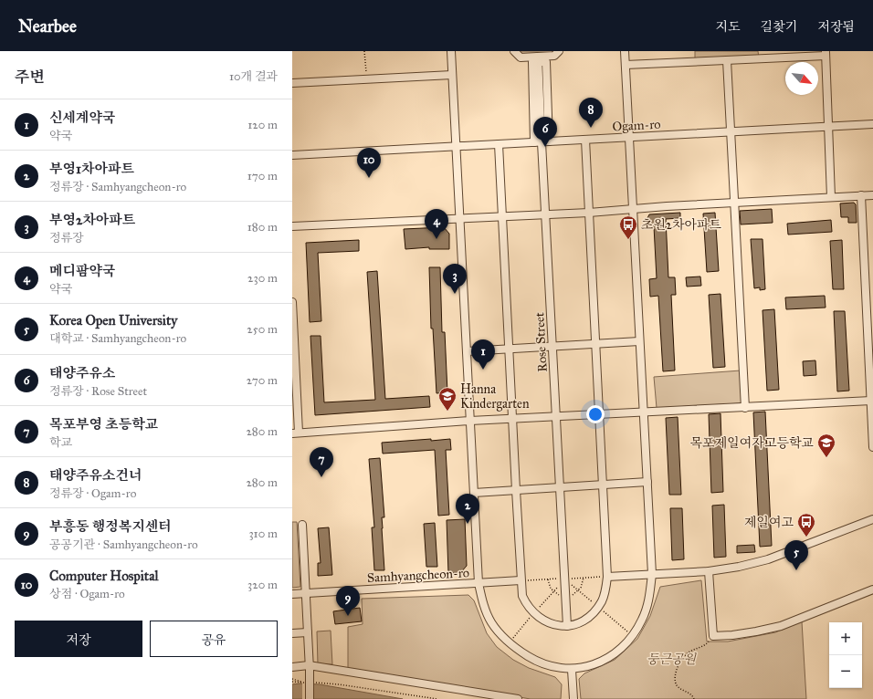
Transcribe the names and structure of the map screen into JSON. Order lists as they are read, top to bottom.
{
  "streets": {
    "street": ["Ogam-ro", "Rose Street", "Samhyangcheon-ro"]
  },
  "crossings": [
    ["Ogam-ro", "Rose Street"],
    ["Ogam-ro", "Samhyangcheon-ro"]
  ],
  "parks": ["둥근공원"],
  "places": {
    "bus stop": ["초원2차아파트", "제일여고"],
    "school or university": ["Hanna Kindergarten", "목포제일여자고등학교"]
  },
  "north": "bottom right",
  "page": {
    "header": "Nearbee",
    "nav": ["지도", "길찾기", "저장됨"],
    "heading": ["주변", "10개 결과"],
    "pins": [
      "8",
      "6",
      "10",
      "4",
      "3",
      "1",
      "7",
      "2",
      "5",
      "9"
    ],
    "list": [
      {
        "mark": "1",
        "name": "신세계약국",
        "note": "약국",
        "value": "120 m"
      },
      {
        "mark": "2",
        "name": "부영1차아파트",
        "note": "정류장 · Samhyangcheon-ro",
        "value": "170 m"
      },
      {
        "mark": "3",
        "name": "부영2차아파트",
        "note": "정류장",
        "value": "180 m"
      },
      {
        "mark": "4",
        "name": "메디팜약국",
        "note": "약국",
        "value": "230 m"
      },
      {
        "mark": "5",
        "name": "Korea Open University",
        "note": "대학교 · Samhyangcheon-ro",
        "value": "250 m"
      },
      {
        "mark": "6",
        "name": "태양주유소",
        "note": "정류장 · Rose Street",
        "value": "270 m"
      },
      {
        "mark": "7",
        "name": "목포부영 초등학교",
        "note": "학교",
        "value": "280 m"
      },
      {
        "mark": "8",
        "name": "태양주유소건너",
        "note": "정류장 · Ogam-ro",
        "value": "280 m"
      },
      {
        "mark": "9",
        "name": "부흥동 행정복지센터",
        "note": "공공기관 · Samhyangcheon-ro",
        "value": "310 m"
      },
      {
        "mark": "10",
        "name": "Computer Hospital",
        "note": "상점 · Ogam-ro",
        "value": "320 m"
      }
    ],
    "buttons": ["저장", "공유"],
    "map_buttons": ["+", "−"]
  }
}
